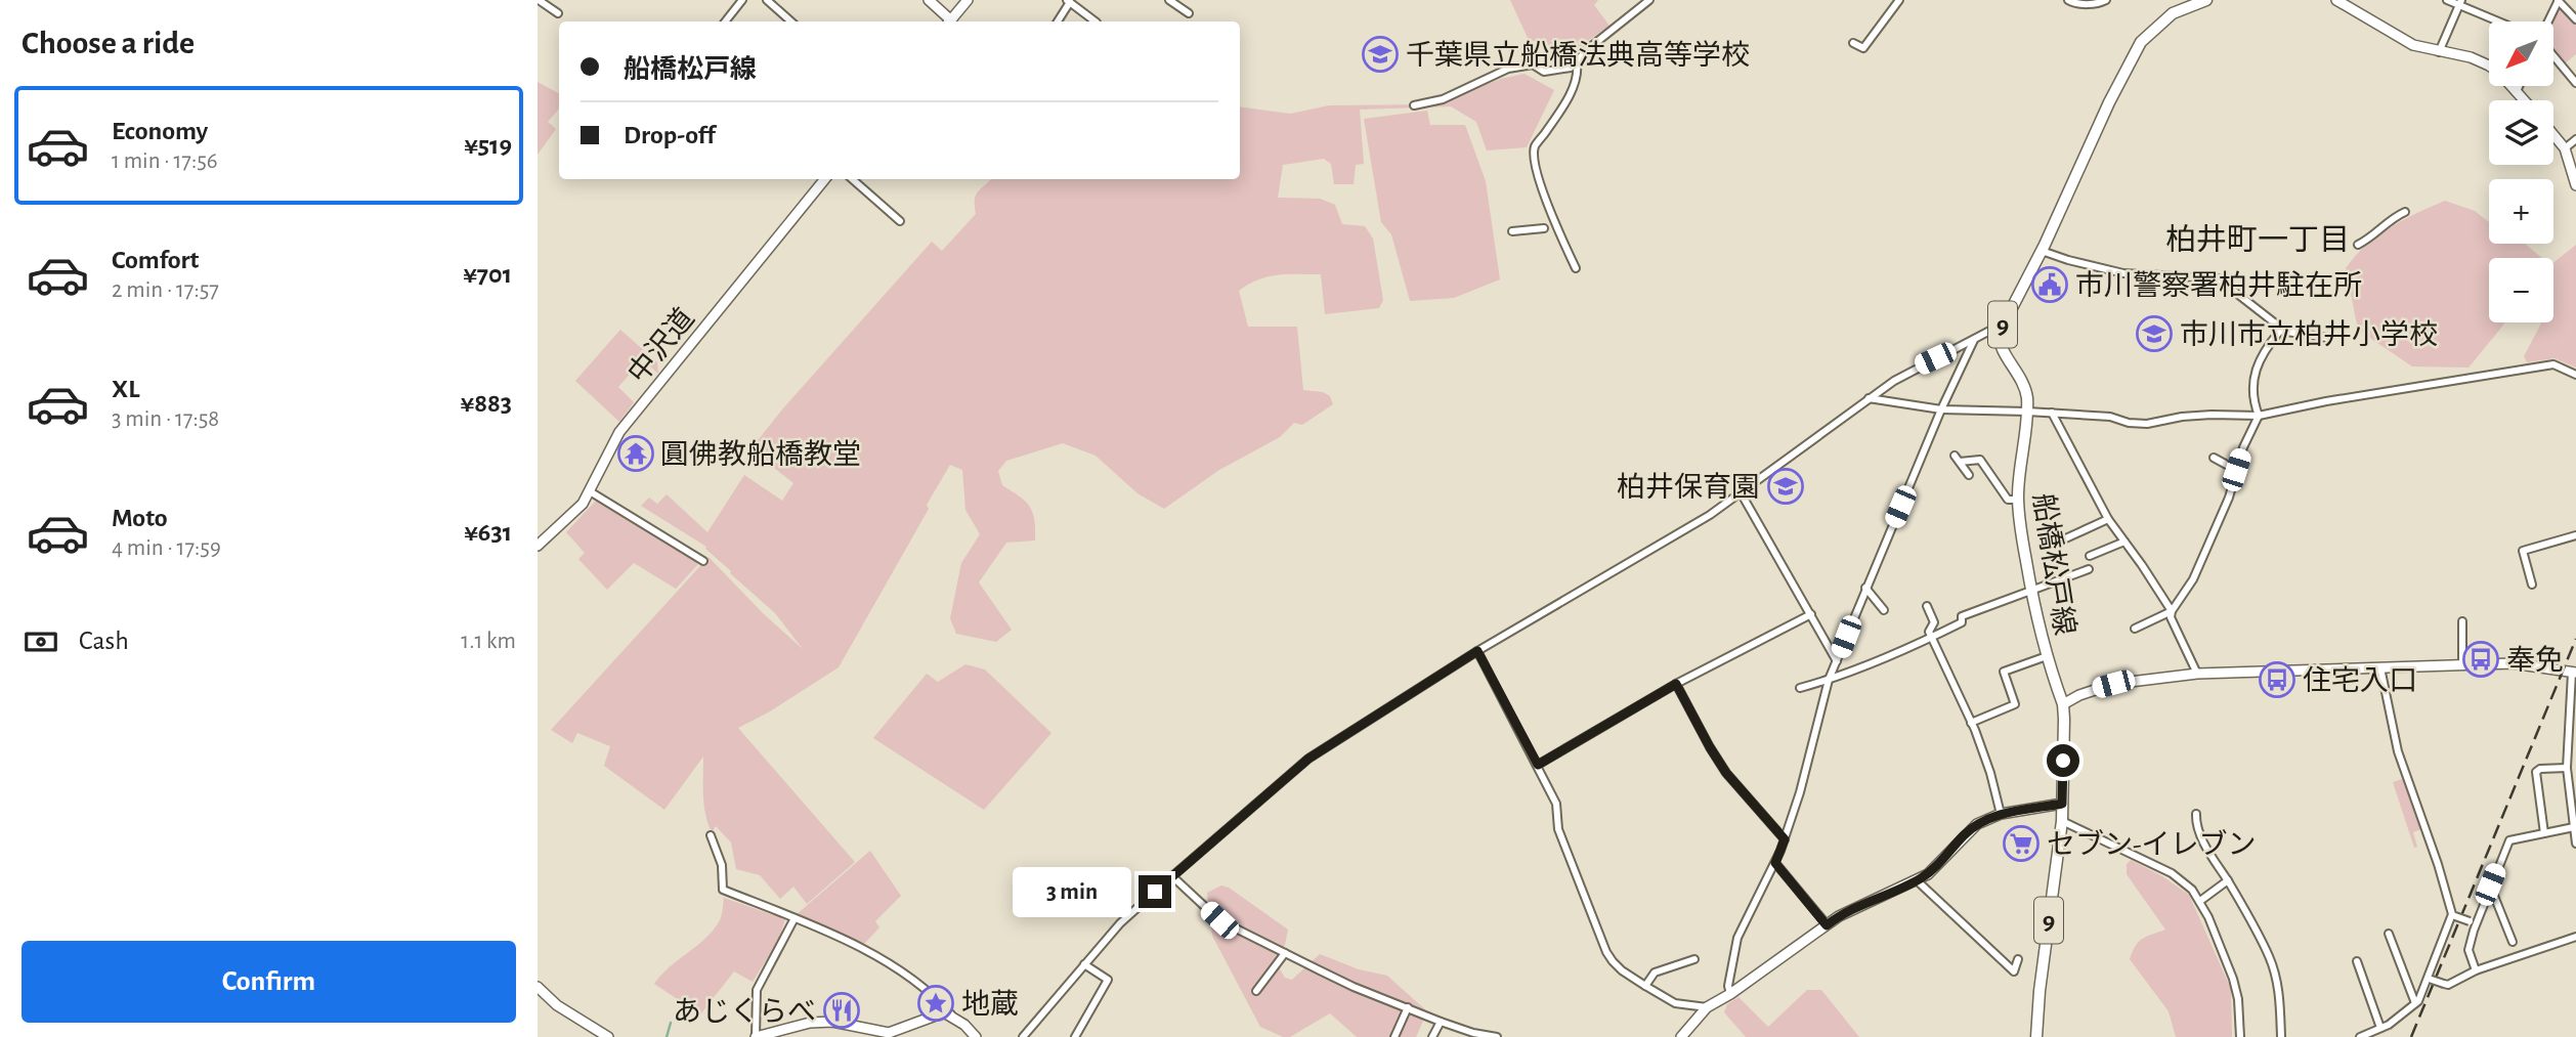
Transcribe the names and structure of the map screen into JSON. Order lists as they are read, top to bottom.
{
  "streets": {
    "main road": ["9", "船橋松戸線"],
    "street": ["中沢道"]
  },
  "crossings": [
    ["9", "船橋松戸線"]
  ],
  "districts": ["柏井町一丁目"],
  "places": {
    "school or university": ["千葉県立船橋法典高等学校", "市川市立柏井小学校", "柏井保育園"],
    "public building": ["市川警察署柏井駐在所"],
    "temple": ["圓佛教船橋教堂"],
    "bus stop": ["奉免", "住宅入口"],
    "supermarket": ["セブン-イレブン"],
    "place": ["地蔵"],
    "restaurant": ["あじくらべ"]
  },
  "north": "bottom left",
  "page": {
    "heading": "Choose a ride",
    "map_buttons": ["+", "−"],
    "banner": ["船橋松戸線", "Drop-off"],
    "list": [
      {
        "name": "Economy",
        "note": "1 min · 17:56",
        "value": "¥519"
      },
      {
        "name": "Comfort",
        "note": "2 min · 17:57",
        "value": "¥701"
      },
      {
        "name": "XL",
        "note": "3 min · 17:58",
        "value": "¥883"
      },
      {
        "name": "Moto",
        "note": "4 min · 17:59",
        "value": "¥631"
      }
    ],
    "pay": ["Cash", "1.1 km"],
    "bubble": "3 min",
    "buttons": "Confirm"
  }
}
